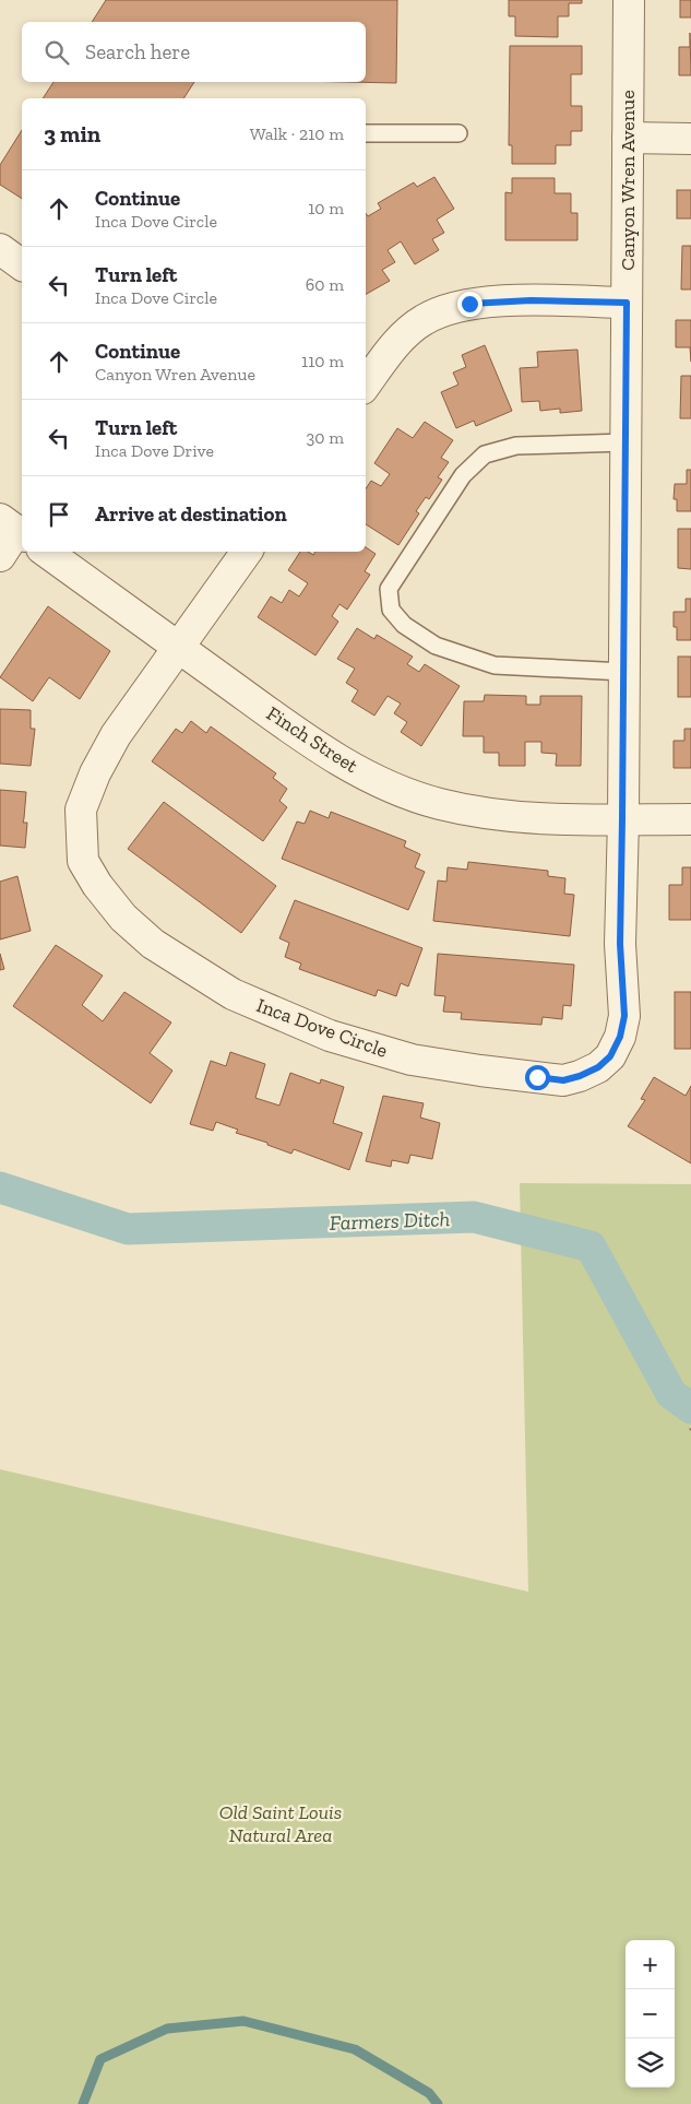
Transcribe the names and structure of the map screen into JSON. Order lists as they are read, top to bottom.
{
  "streets": {
    "street": ["Canyon Wren Avenue", "Finch Street", "Inca Dove Circle"]
  },
  "crossings": [
    ["Canyon Wren Avenue", "Finch Street"],
    ["Canyon Wren Avenue", "Inca Dove Circle"],
    ["Finch Street", "Inca Dove Circle"]
  ],
  "water": ["Farmers Ditch"],
  "parks": ["Old Saint Louis Natural Area"],
  "page": {
    "search": "Search here",
    "heading": ["3 min", "Walk · 210 m"],
    "list": [
      ["Continue", "Inca Dove Circle", "10 m"],
      ["Turn left", "Inca Dove Circle", "60 m"],
      ["Continue", "Canyon Wren Avenue", "110 m"],
      ["Turn left", "Inca Dove Drive", "30 m"],
      "Arrive at destination"
    ],
    "map_buttons": ["+", "−"]
  }
}
